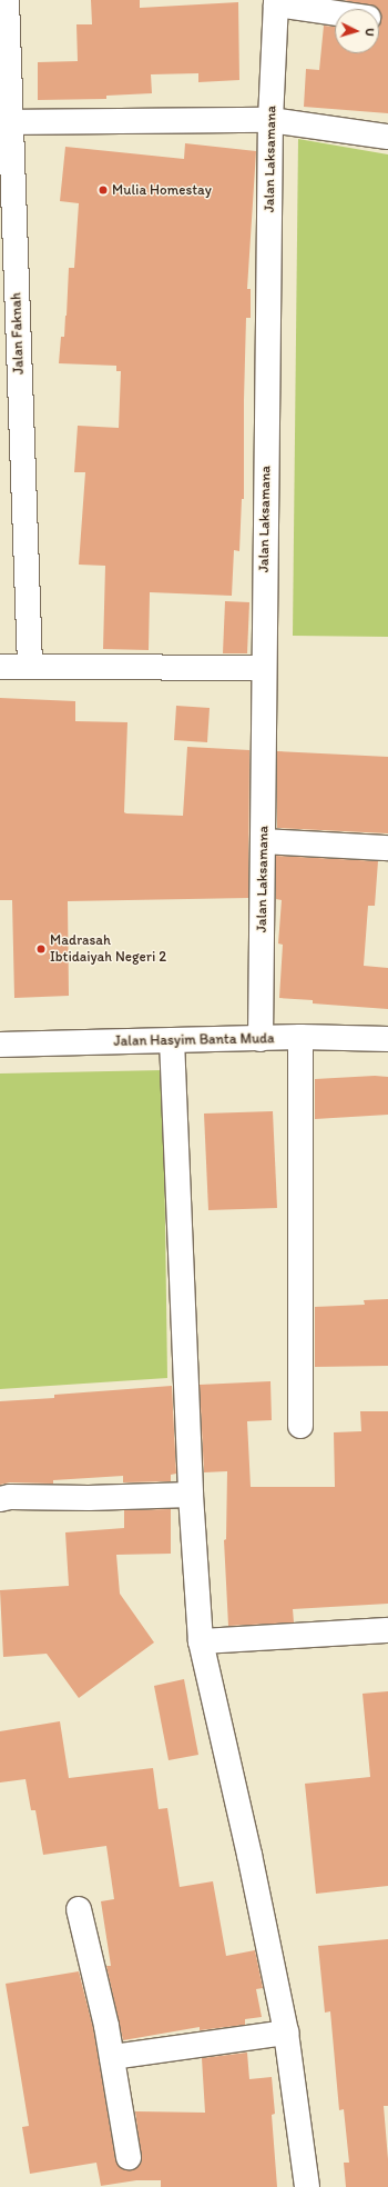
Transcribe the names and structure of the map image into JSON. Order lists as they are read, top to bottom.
{
  "streets": {
    "street": ["Jalan Laksamana", "Jalan Faknah", "Jalan Hasyim Banta Muda"]
  },
  "crossings": [
    ["Jalan Laksamana", "Jalan Hasyim Banta Muda"]
  ],
  "places": ["Mulia Homestay", "Madrasah Ibtidaiyah Negeri 2"],
  "north": "right"
}
